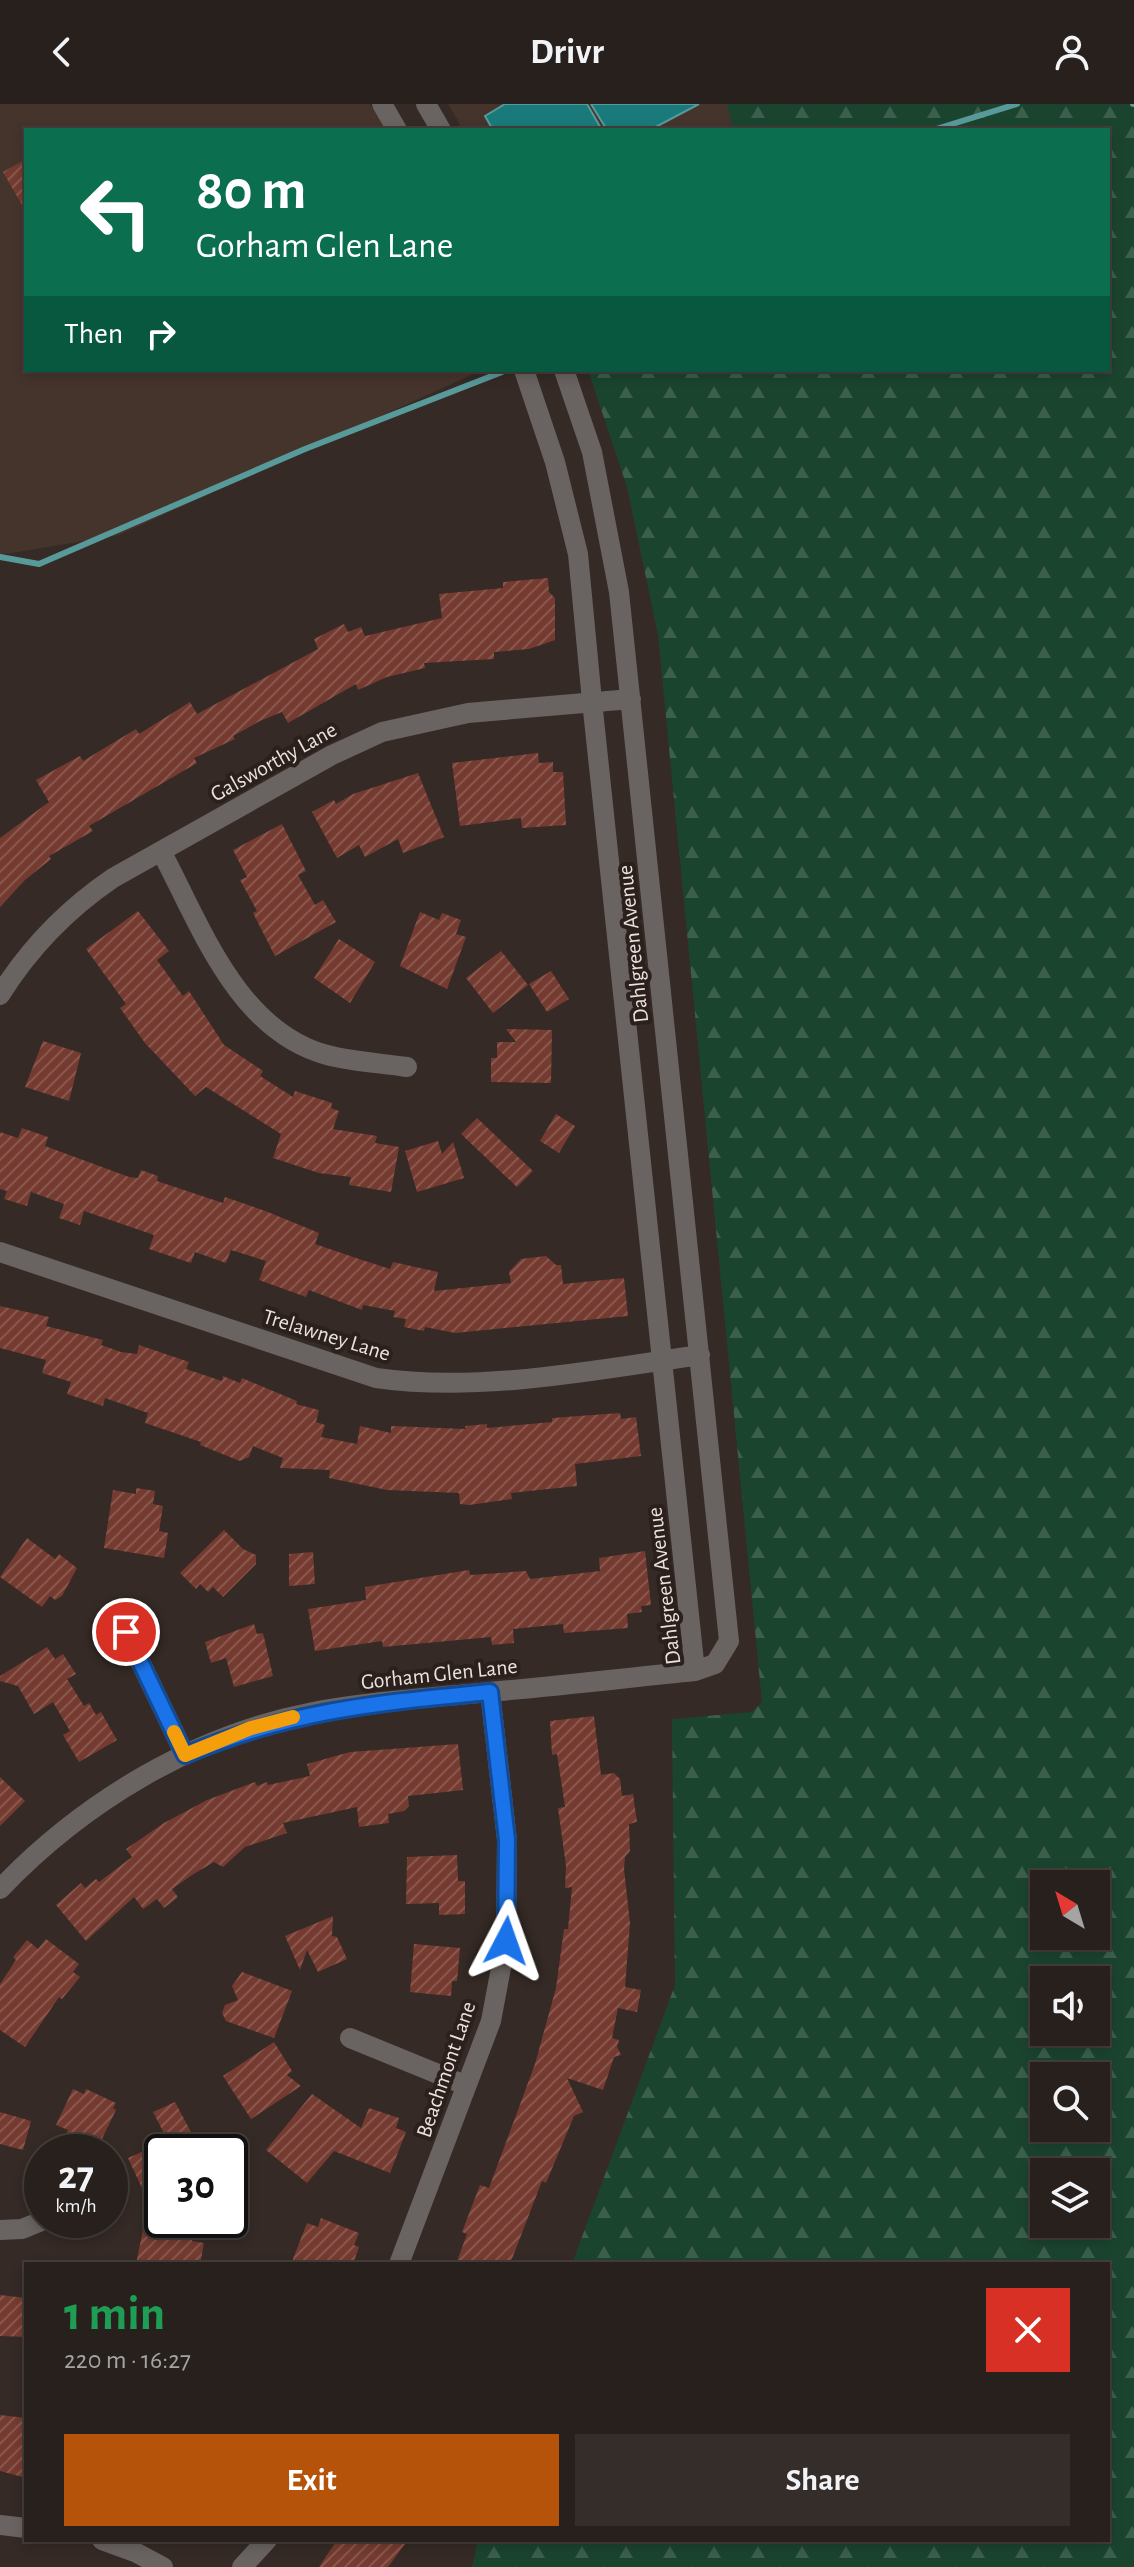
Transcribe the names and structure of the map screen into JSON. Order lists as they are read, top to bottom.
{
  "streets": {
    "street": [
      "Galsworthy Lane",
      "Dahlgreen Avenue",
      "Trelawney Lane",
      "Gorham Glen Lane",
      "Beachmont Lane"
    ]
  },
  "crossings": [
    ["Galsworthy Lane", "Dahlgreen Avenue"],
    ["Dahlgreen Avenue", "Trelawney Lane"],
    ["Dahlgreen Avenue", "Gorham Glen Lane"],
    ["Gorham Glen Lane", "Beachmont Lane"]
  ],
  "north": "top left",
  "page": {
    "header": "Drivr",
    "turn": ["80 m", "Gorham Glen Lane"],
    "then": "Then",
    "speed": "27 km/h",
    "limit": "30",
    "heading": ["1 min", "220 m · 16:27"],
    "buttons": ["Exit", "Share"]
  }
}
